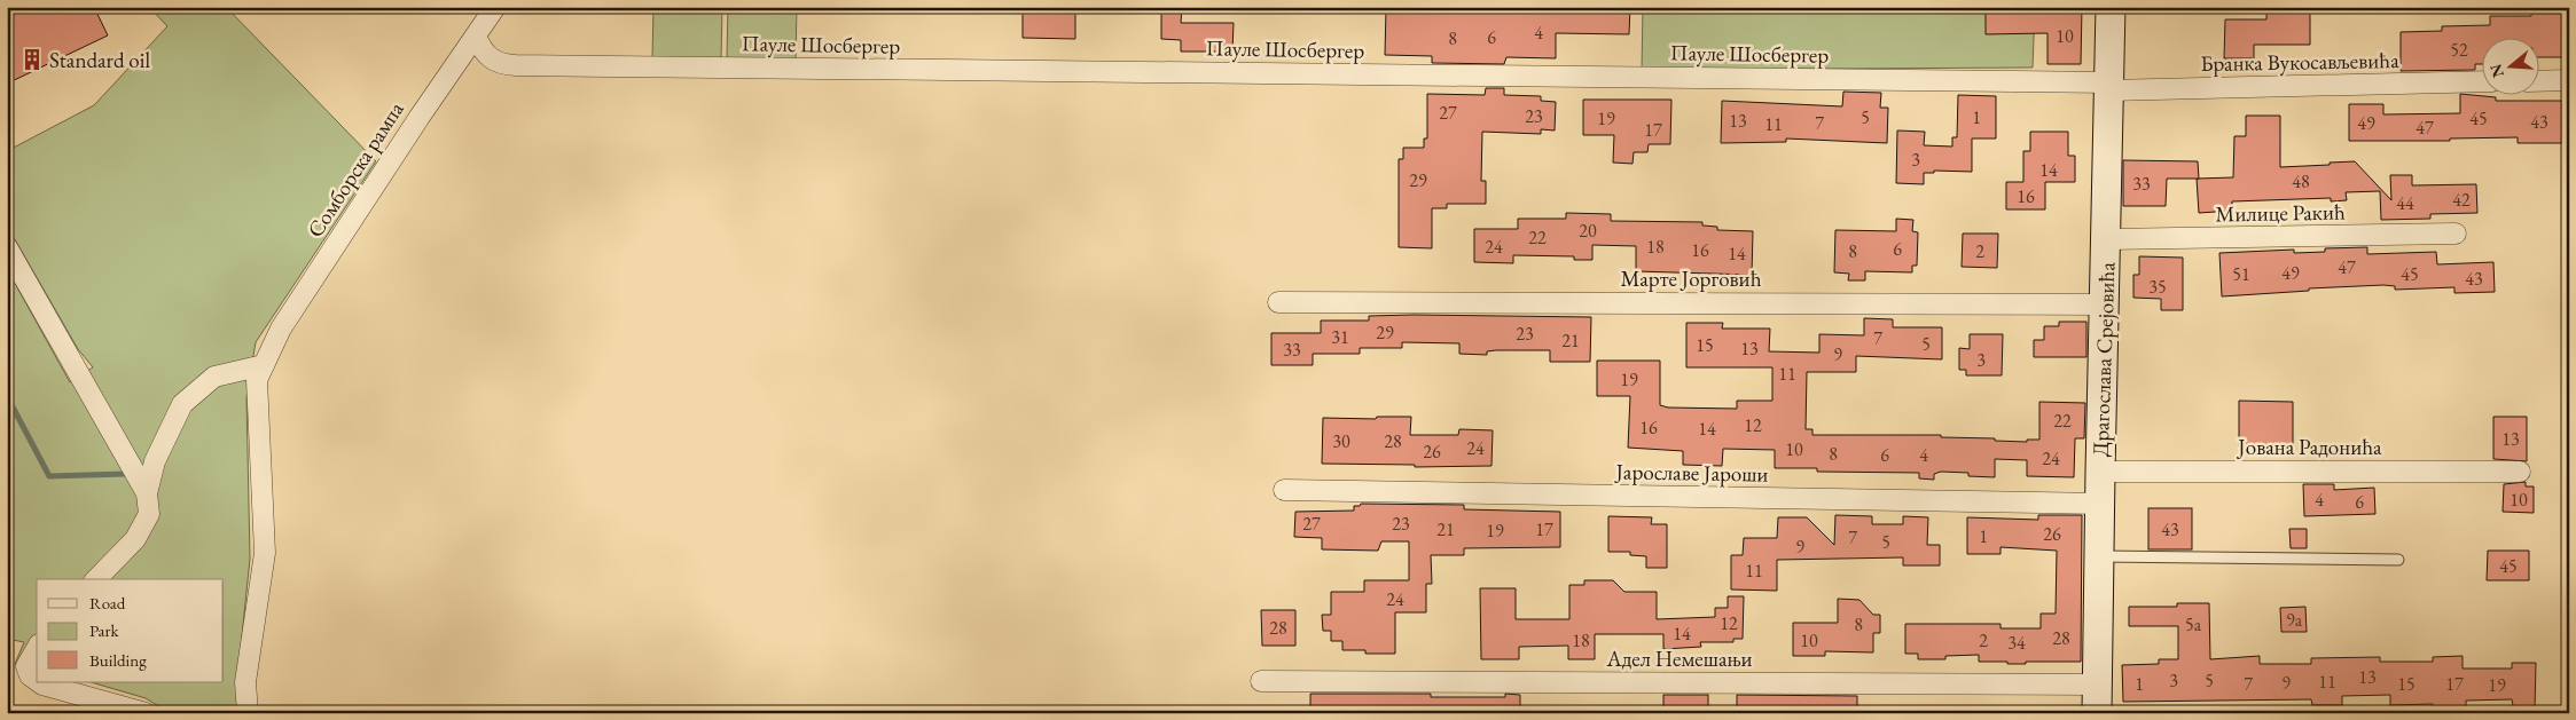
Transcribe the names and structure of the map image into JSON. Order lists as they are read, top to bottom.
{
  "streets": {
    "street": [
      "Пауле Шосбергер",
      "Бранка Вукосављевића",
      "Сомборска рампа",
      "Милице Ракић",
      "Марте Јорговић",
      "Драгослава Срејовића",
      "Јована Радонића",
      "Јарославе Јароши",
      "Адел Немешањи"
    ]
  },
  "crossings": [
    ["Пауле Шосбергер", "Бранка Вукосављевића"],
    ["Пауле Шосбергер", "Сомборска рампа"],
    ["Пауле Шосбергер", "Драгослава Срејовића"],
    ["Бранка Вукосављевића", "Драгослава Срејовића"],
    ["Милице Ракић", "Драгослава Срејовића"],
    ["Марте Јорговић", "Драгослава Срејовића"],
    ["Драгослава Срејовића", "Јована Радонића"],
    ["Драгослава Срејовића", "Јарославе Јароши"],
    ["Драгослава Срејовића", "Адел Немешањи"]
  ],
  "places": {
    "building": ["Standard oil"]
  },
  "house_numbers": [
    "4",
    "10",
    "6",
    "8",
    "52",
    "27",
    "23",
    "5",
    "1",
    "19",
    "45",
    "13",
    "43",
    "7",
    "49",
    "11",
    "47",
    "17",
    "3",
    "14",
    "29",
    "48",
    "33",
    "16",
    "42",
    "44",
    "20",
    "22",
    "24",
    "18",
    "6",
    "16",
    "8",
    "2",
    "14",
    "47",
    "49",
    "51",
    "45",
    "43",
    "35",
    "29",
    "23",
    "31",
    "7",
    "21",
    "5",
    "15",
    "13",
    "33",
    "9",
    "3",
    "11",
    "19",
    "22",
    "12",
    "16",
    "14",
    "13",
    "30",
    "28",
    "24",
    "10",
    "26",
    "8",
    "6",
    "4",
    "24",
    "4",
    "10",
    "6",
    "27",
    "23",
    "21",
    "17",
    "43",
    "19",
    "26",
    "1",
    "7",
    "5",
    "9",
    "45",
    "11",
    "24",
    "9a",
    "12",
    "8",
    "5a",
    "28",
    "14",
    "28",
    "18",
    "10",
    "2",
    "34",
    "13",
    "3",
    "5",
    "11",
    "9",
    "1",
    "7",
    "15",
    "17",
    "19"
  ],
  "legend": ["Road", "Park", "Building"],
  "north": "left"
}
